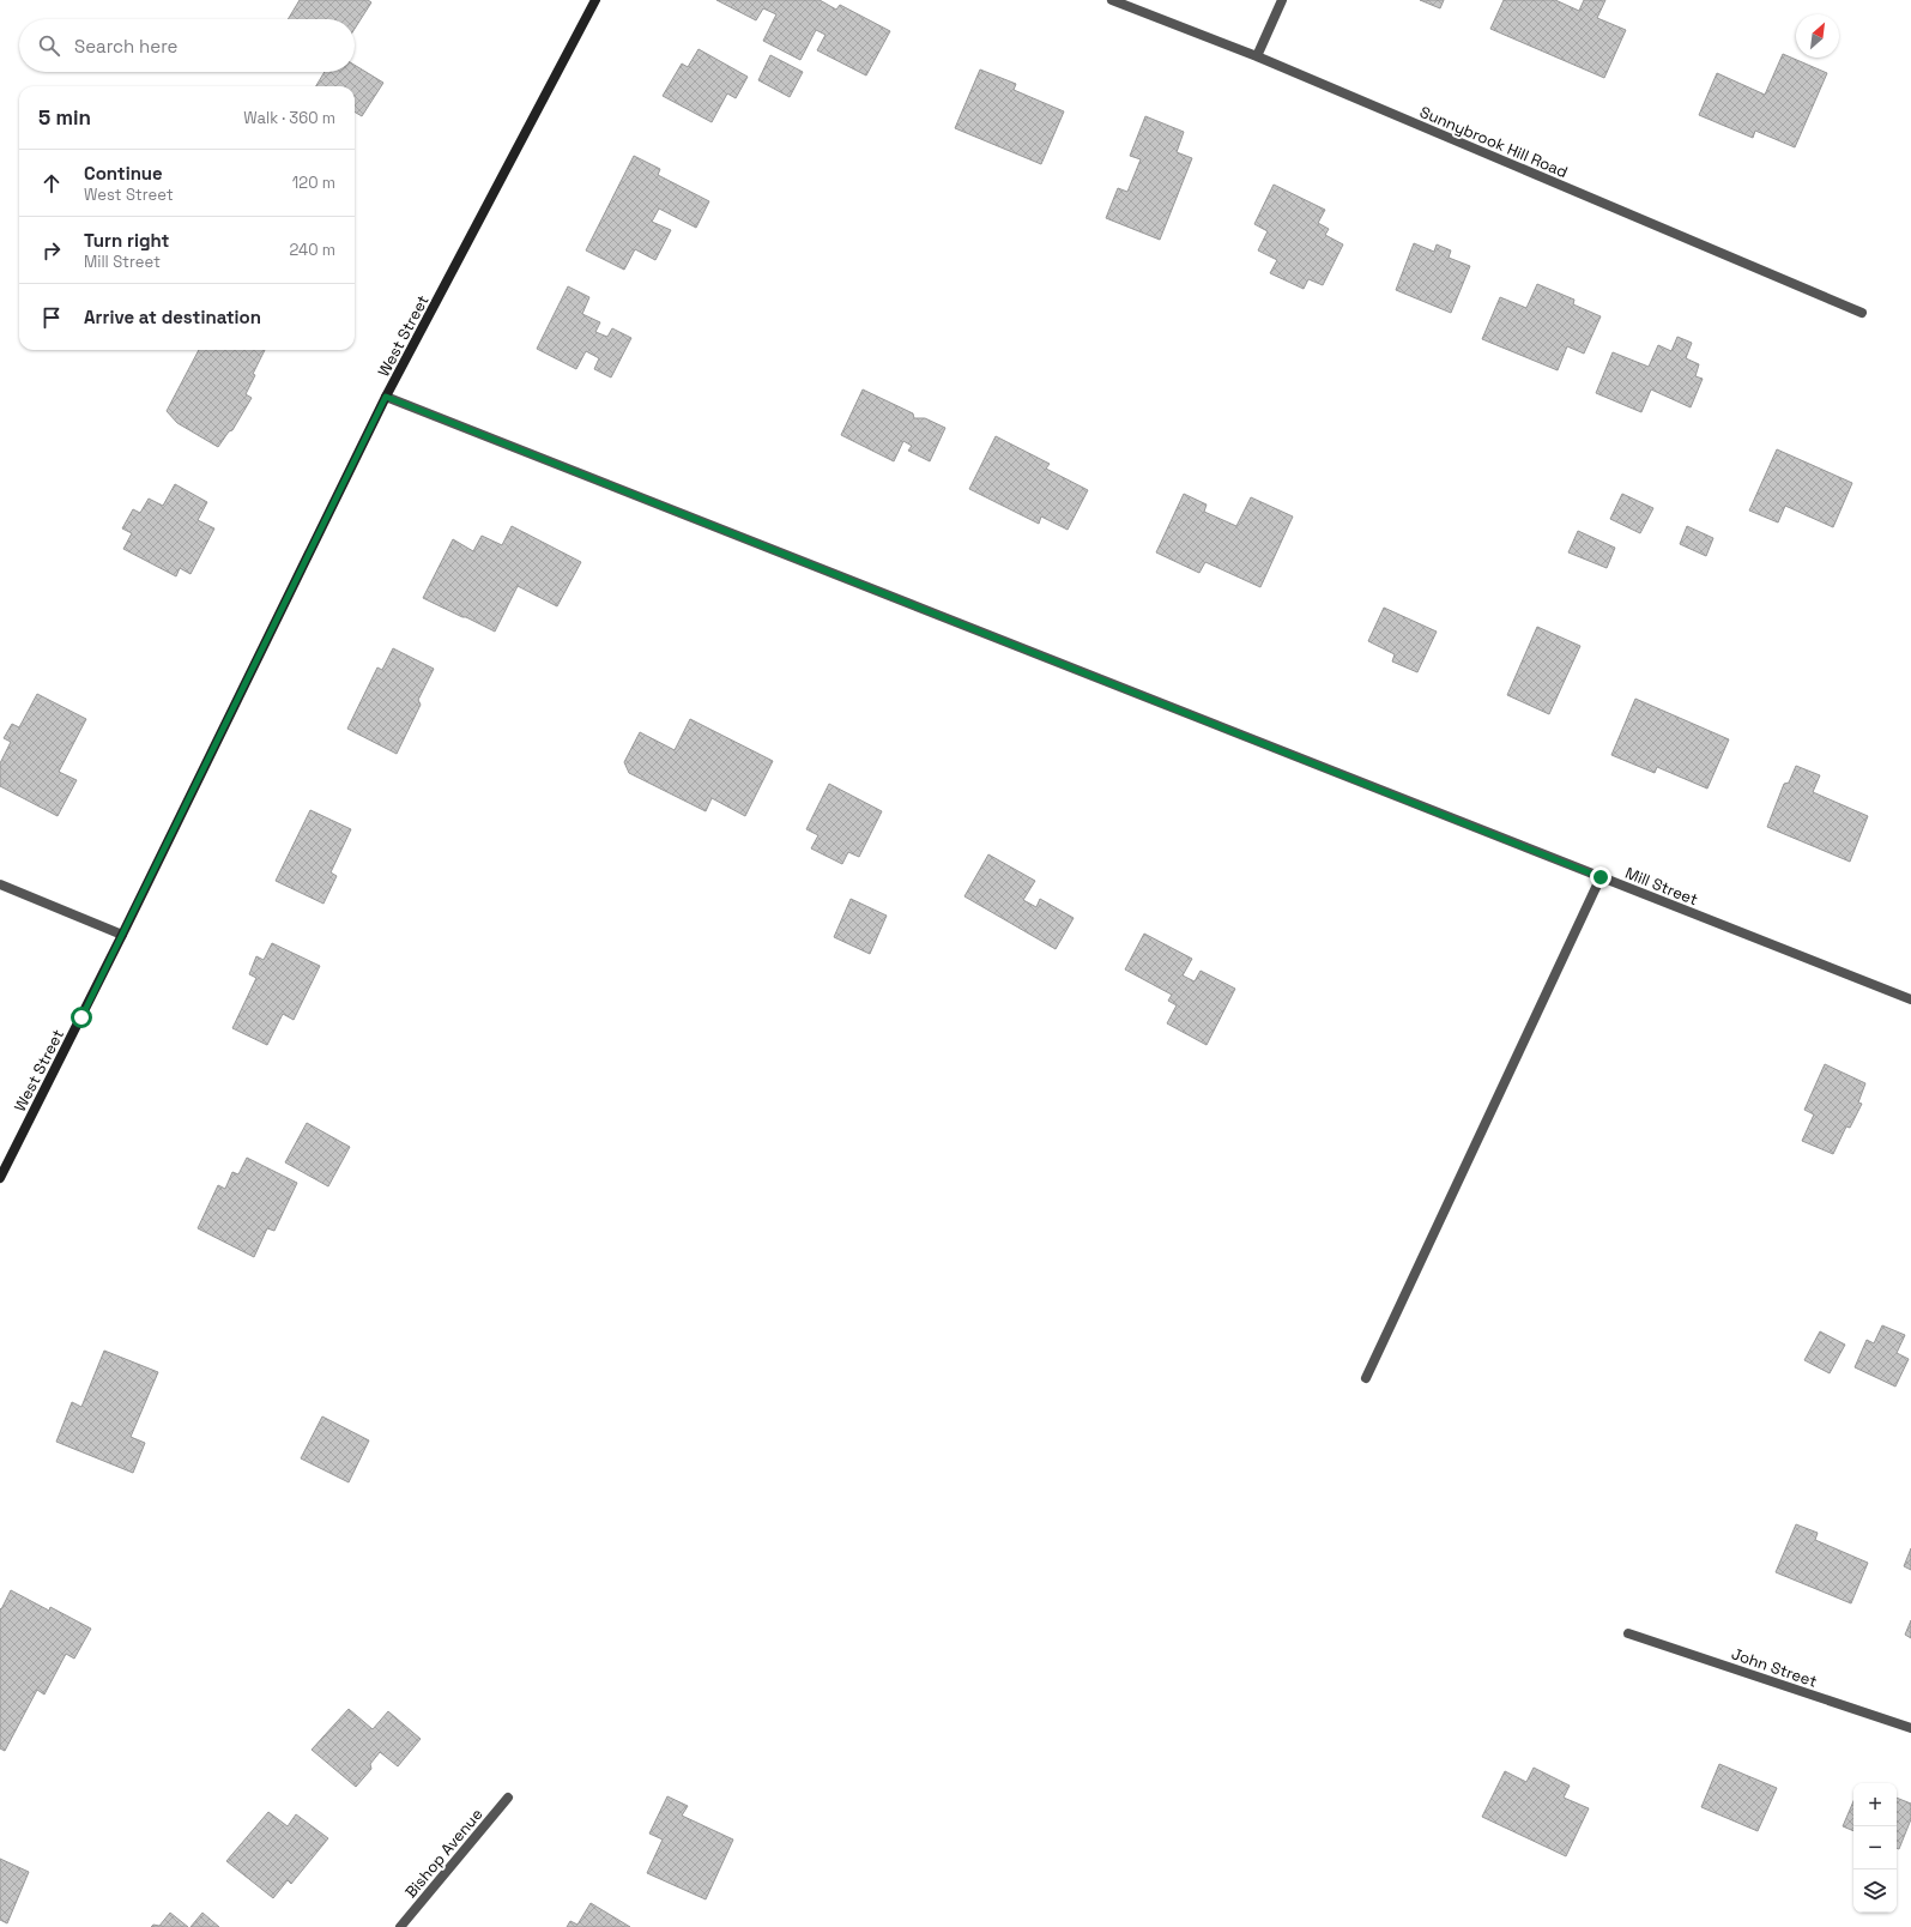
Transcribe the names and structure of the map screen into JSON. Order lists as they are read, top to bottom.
{
  "streets": {
    "main road": ["West Street"],
    "street": [
      "Sunnybrook Hill Road",
      "Mill Street",
      "John Street",
      "Bishop Avenue"
    ]
  },
  "crossings": [
    ["West Street", "Mill Street"]
  ],
  "north": "top right",
  "page": {
    "search": "Search here",
    "heading": ["5 min", "Walk · 360 m"],
    "list": [
      ["Continue", "West Street", "120 m"],
      ["Turn right", "Mill Street", "240 m"],
      "Arrive at destination"
    ],
    "map_buttons": ["+", "−"]
  }
}
